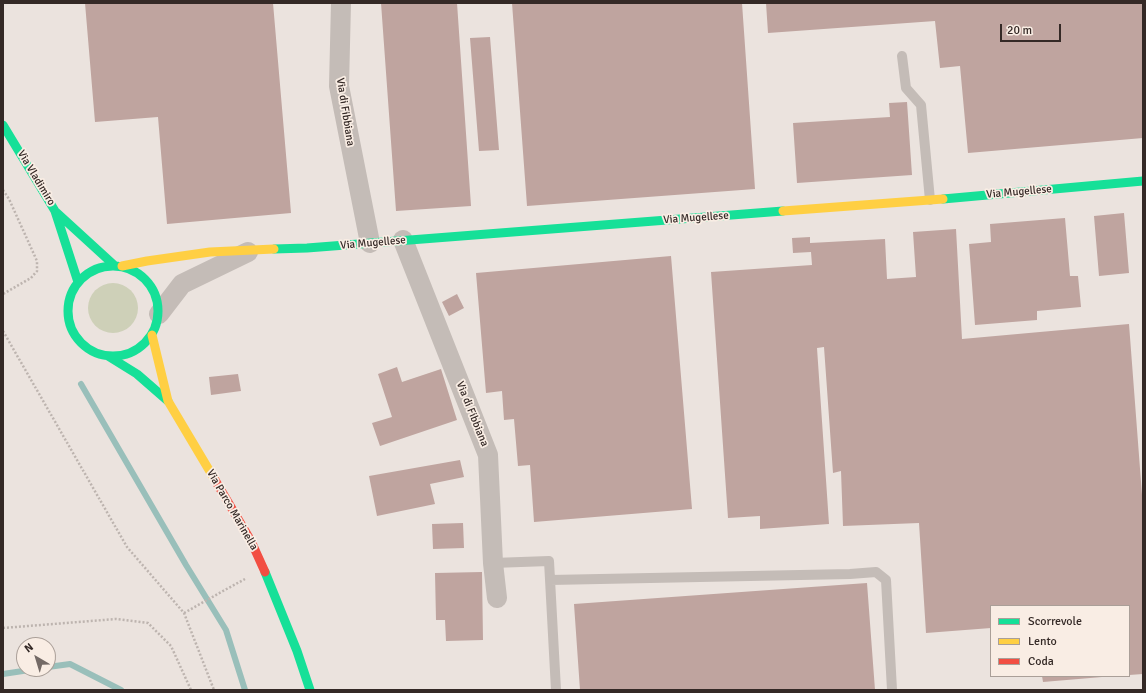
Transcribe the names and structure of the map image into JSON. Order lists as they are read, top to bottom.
{
  "streets": {
    "street": [
      "Via di Fibbiana",
      "Via Vladimiro",
      "Via Mugellese",
      "Via Parco Marinella"
    ]
  },
  "crossings": [
    ["Via di Fibbiana", "Via Mugellese"],
    ["Via Vladimiro", "Via Mugellese"],
    ["Via Vladimiro", "Via Parco Marinella"],
    ["Via Mugellese", "Via Parco Marinella"]
  ],
  "legend": ["Scorrevole", "Lento", "Coda"],
  "scale_bar": "20 m",
  "north": "top left"
}
